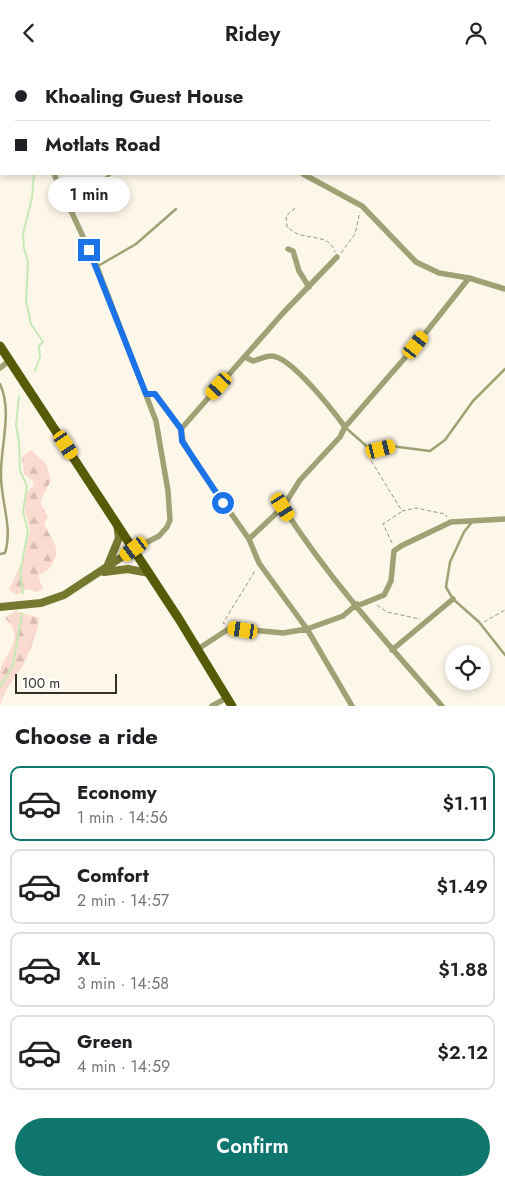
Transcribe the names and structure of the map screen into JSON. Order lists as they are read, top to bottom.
{
  "scale_bar": "100 m",
  "page": {
    "header": "Ridey",
    "banner": ["Khoaling Guest House", "Motlats Road"],
    "bubble": "1 min",
    "scale": "100 m",
    "heading": "Choose a ride",
    "list": [
      {
        "name": "Economy",
        "note": "1 min · 14:56",
        "value": "$1.11"
      },
      {
        "name": "Comfort",
        "note": "2 min · 14:57",
        "value": "$1.49"
      },
      {
        "name": "XL",
        "note": "3 min · 14:58",
        "value": "$1.88"
      },
      {
        "name": "Green",
        "note": "4 min · 14:59",
        "value": "$2.12"
      }
    ],
    "buttons": "Confirm"
  }
}
